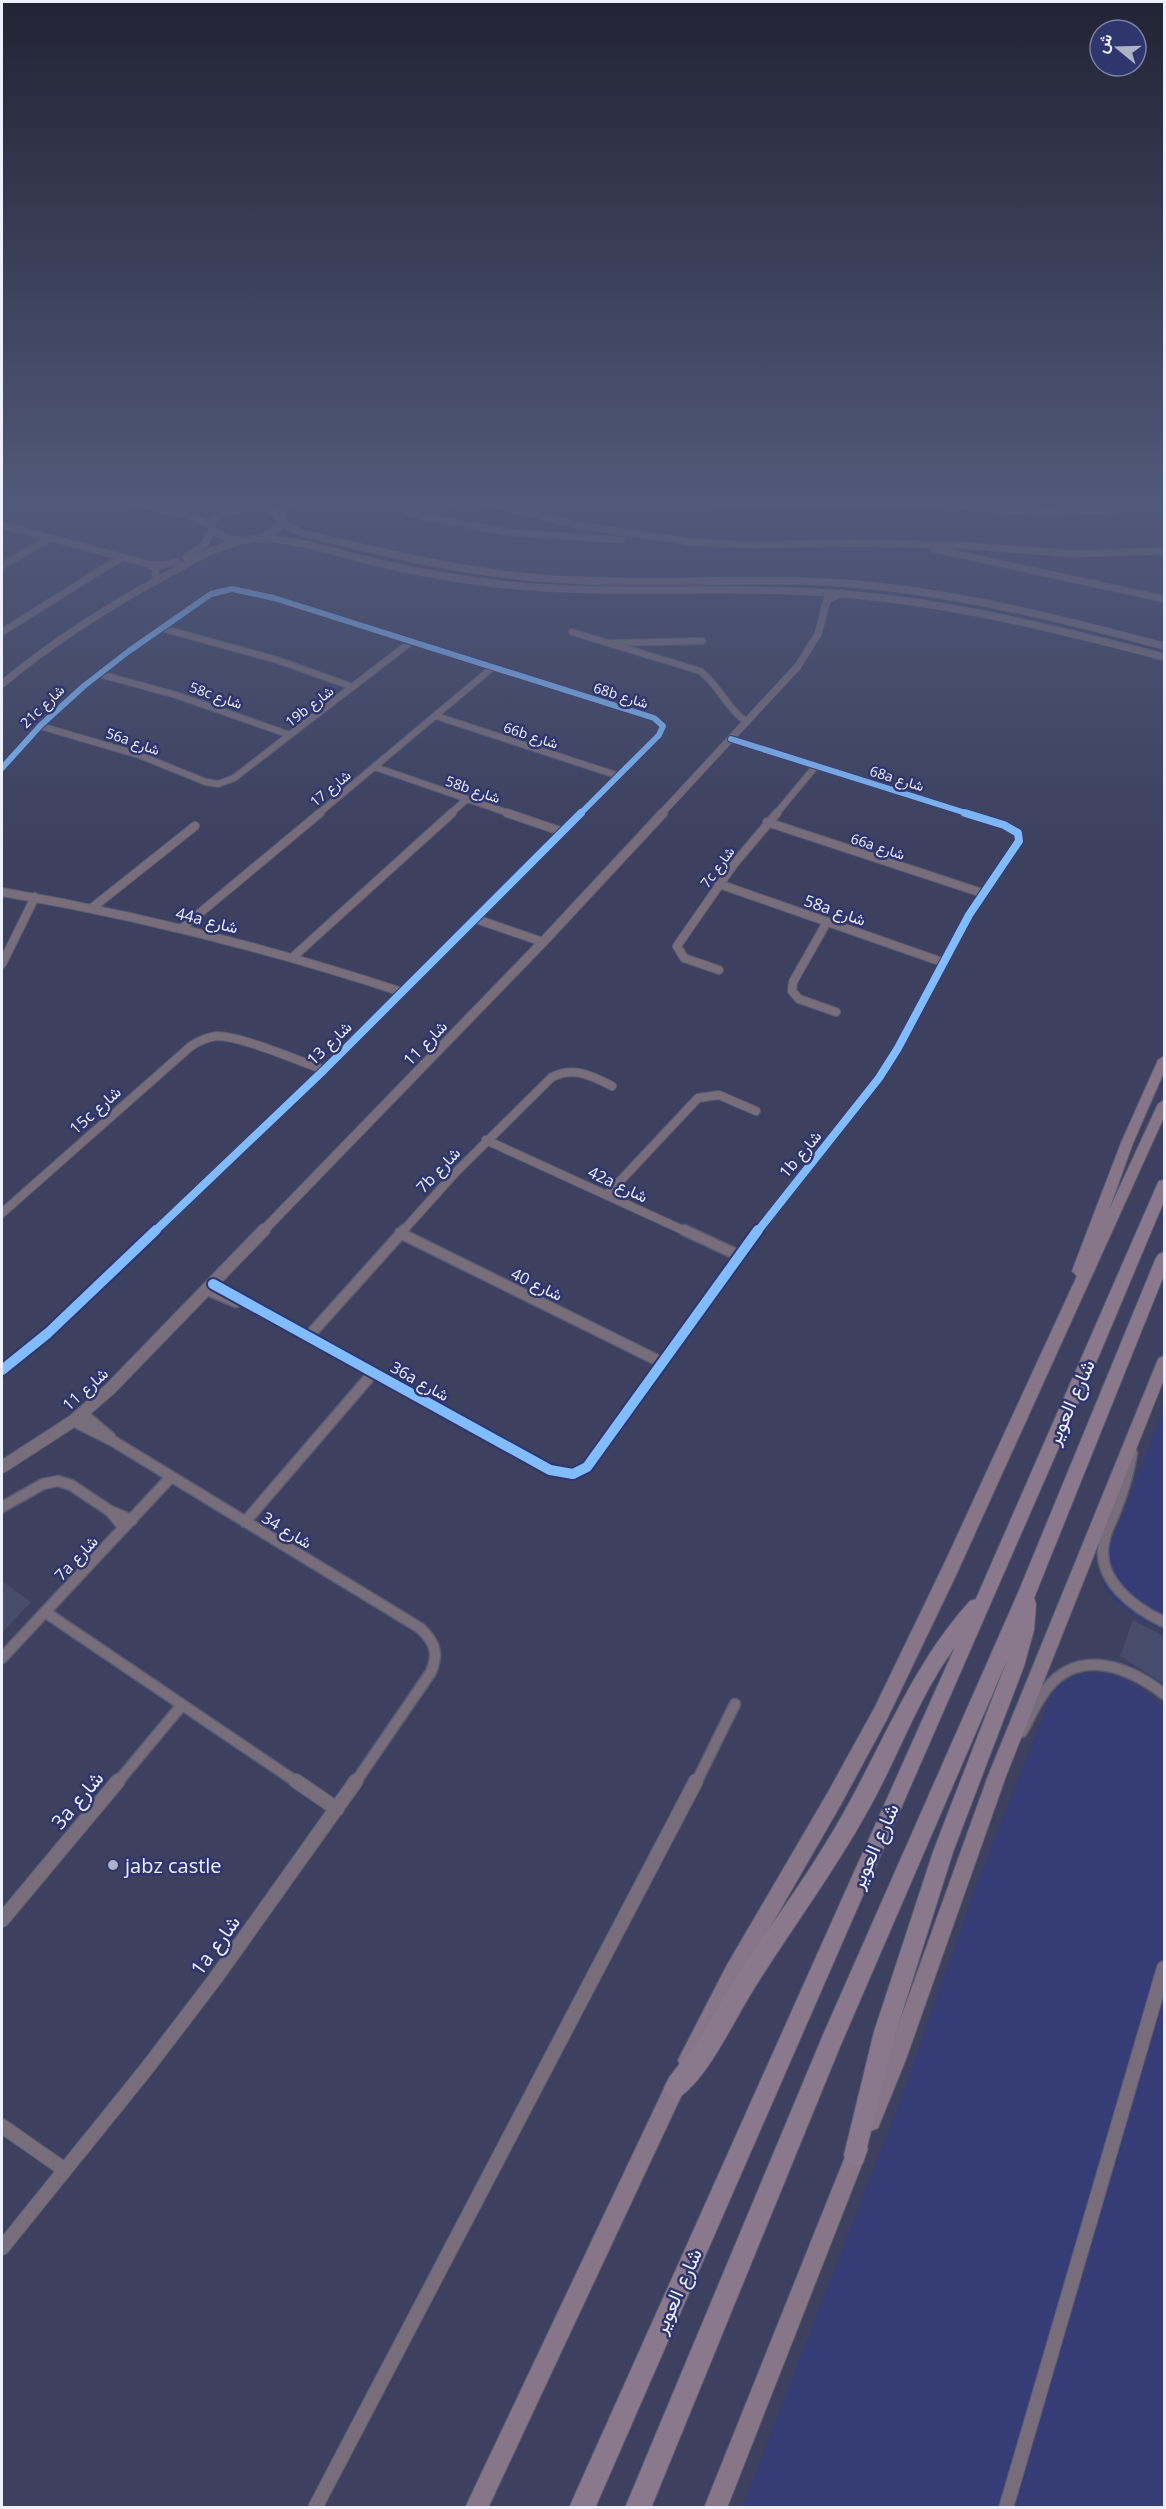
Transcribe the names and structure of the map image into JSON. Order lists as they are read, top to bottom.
{
  "streets": {
    "highway": ["شارع العوير"],
    "street": [
      "58c شارع",
      "68b شارع",
      "21c شارع",
      "19b شارع",
      "66b شارع",
      "56a شارع",
      "68a شارع",
      "شارع 17",
      "58b شارع",
      "66a شارع",
      "7c شارع",
      "58a شارع",
      "44a شارع",
      "شارع 13",
      "شارع 11",
      "15c شارع",
      "1b شارع",
      "7b شارع",
      "42a شارع",
      "شارع 40",
      "36a شارع",
      "شارع 34",
      "7a شارع",
      "3a شارع",
      "1a شارع"
    ]
  },
  "crossings": [
    ["58c شارع", "21c شارع"],
    ["58c شارع", "19b شارع"],
    ["68b شارع", "19b شارع"],
    ["68b شارع", "شارع 17"],
    ["68b شارع", "شارع 13"],
    ["21c شارع", "56a شارع"],
    ["19b شارع", "56a شارع"],
    ["66b شارع", "شارع 17"],
    ["66b شارع", "شارع 13"],
    ["68a شارع", "7c شارع"],
    ["68a شارع", "شارع 11"],
    ["68a شارع", "1b شارع"],
    ["شارع 17", "58b شارع"],
    ["شارع 17", "44a شارع"],
    ["58b شارع", "شارع 13"],
    ["66a شارع", "7c شارع"],
    ["66a شارع", "1b شارع"],
    ["7c شارع", "58a شارع"],
    ["58a شارع", "1b شارع"],
    ["44a شارع", "شارع 13"],
    ["شارع 13", "15c شارع"],
    ["شارع 11", "36a شارع"],
    ["شارع 11", "شارع 34"],
    ["1b شارع", "42a شارع"],
    ["1b شارع", "شارع 40"],
    ["1b شارع", "36a شارع"],
    ["7b شارع", "42a شارع"],
    ["7b شارع", "شارع 40"],
    ["7b شارع", "36a شارع"],
    ["شارع 34", "7a شارع"],
    ["شارع 34", "1a شارع"]
  ],
  "places": ["jabz castle"],
  "north": "left"
}
